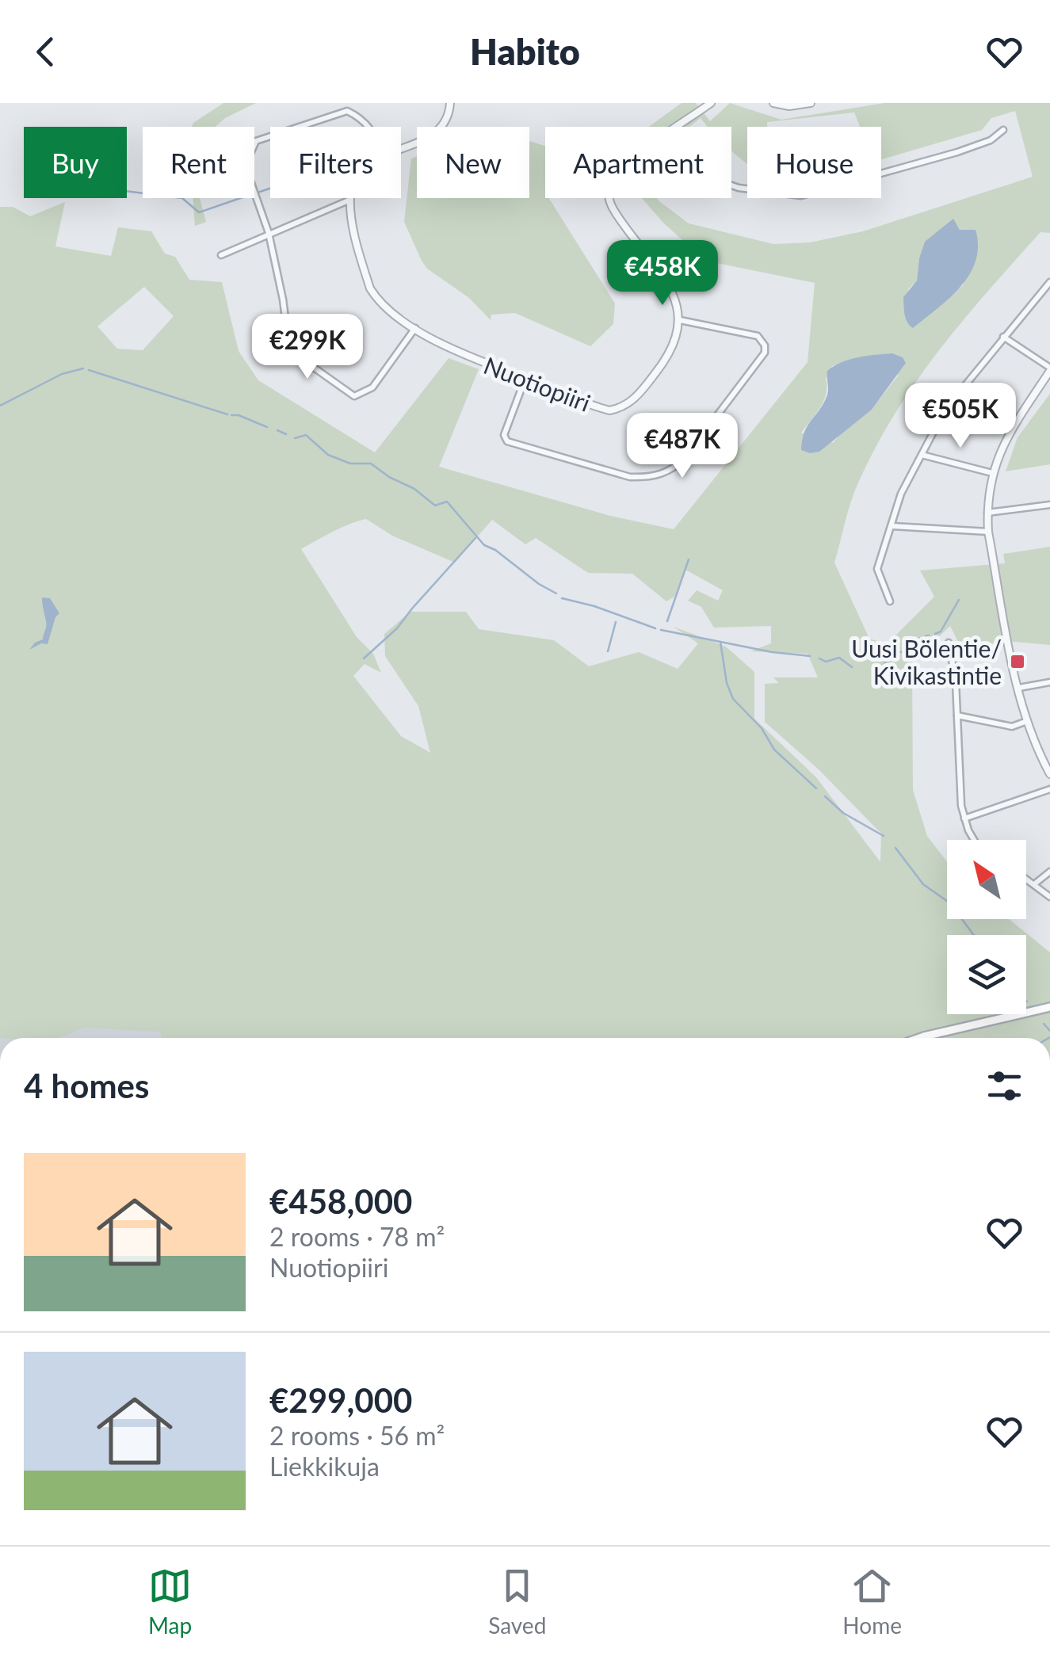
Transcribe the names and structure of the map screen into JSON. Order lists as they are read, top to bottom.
{
  "streets": {
    "street": ["Nuotiopiiri"]
  },
  "places": {
    "transit": ["Uusi Bölentie/ Kivikastintie"]
  },
  "north": "top left",
  "page": {
    "header": "Habito",
    "chip": [
      "Buy",
      "Rent",
      "Filters",
      "New",
      "Apartment",
      "House"
    ],
    "price": [
      "€458K",
      "€299K",
      "€505K",
      "€487K"
    ],
    "heading": "4 homes",
    "list": [
      {
        "name": "€458,000",
        "note": "2 rooms · 78 m² · Nuotiopiiri"
      },
      {
        "name": "€299,000",
        "note": "2 rooms · 56 m² · Liekkikuja"
      }
    ],
    "tabs": ["Map", "Saved", "Home"]
  }
}
